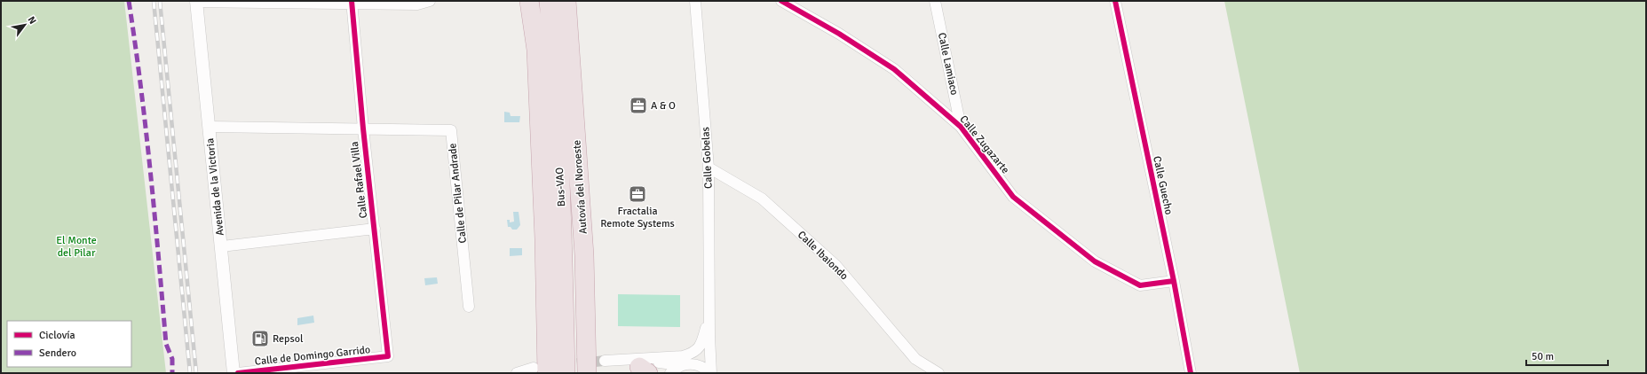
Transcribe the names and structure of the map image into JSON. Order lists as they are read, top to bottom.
{
  "streets": {
    "highway": ["Bus-VAO", "Autovía del Noroeste"],
    "street": [
      "Calle Lamiaco",
      "Calle Zugazarte",
      "Calle Gobelas",
      "Calle Rafael Villa",
      "Calle Guecho",
      "Avenida de la Victoria",
      "Calle de Pilar Andrade",
      "Calle Ibaiondo",
      "Calle de Domingo Garrido"
    ]
  },
  "crossings": [
    ["Calle Lamiaco", "Calle Zugazarte"],
    ["Calle Zugazarte", "Calle Guecho"],
    ["Calle Gobelas", "Calle Ibaiondo"],
    ["Calle Rafael Villa", "Calle de Pilar Andrade"],
    ["Calle Rafael Villa", "Calle de Domingo Garrido"],
    ["Avenida de la Victoria", "Calle de Pilar Andrade"]
  ],
  "parks": ["El Monte del Pilar"],
  "places": {
    "office": ["A & O", "Fractalia Remote Systems"],
    "fuel station": ["Repsol"]
  },
  "legend": ["Ciclovía", "Sendero"],
  "scale_bar": "50 m",
  "north": "top right"
}
